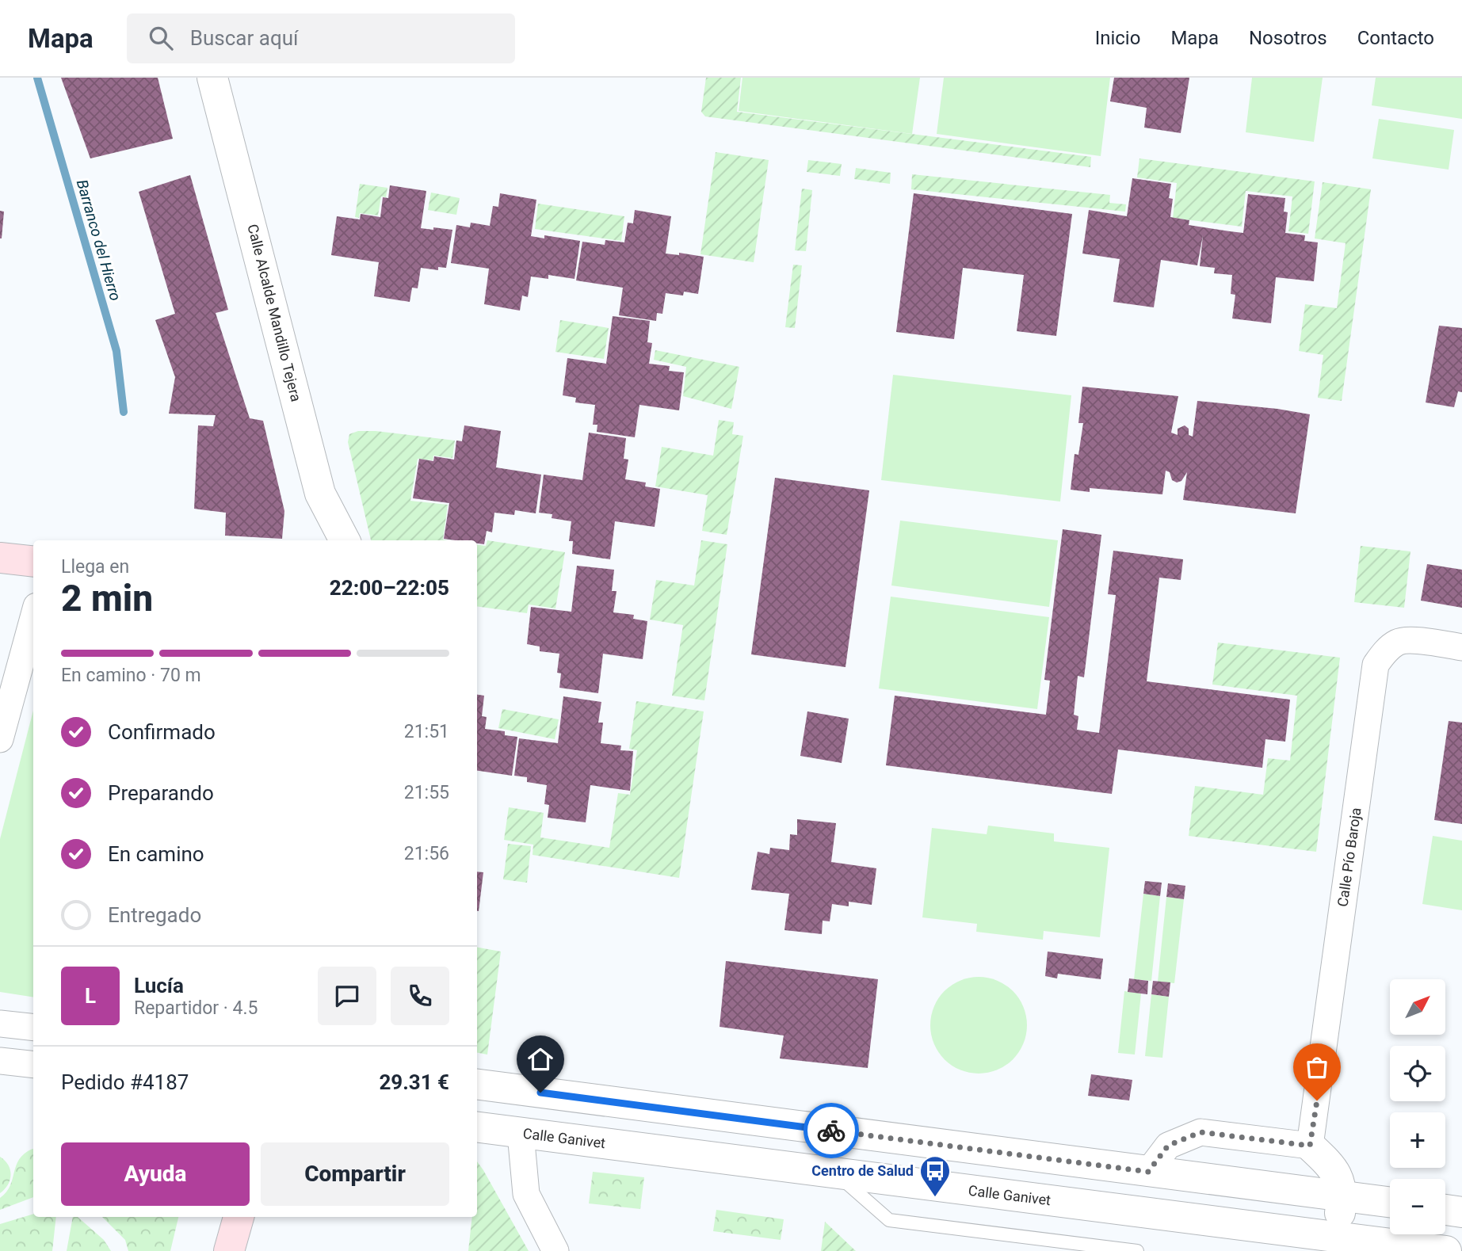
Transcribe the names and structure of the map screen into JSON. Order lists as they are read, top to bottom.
{
  "streets": {
    "street": ["Calle Alcalde Mandillo Tejera", "Calle Pío Baroja", "Calle Ganivet"]
  },
  "water": ["Barranco del Hierro"],
  "places": {
    "bus stop": ["Centro de Salud"]
  },
  "north": "top right",
  "page": {
    "header": "Mapa",
    "search": "Buscar aquí",
    "nav": [
      "Inicio",
      "Mapa",
      "Nosotros",
      "Contacto"
    ],
    "heading": ["2 min", "Llega en", "22:00–22:05"],
    "panel": [
      "Lucía",
      "Repartidor · 4.5",
      "Pedido #4187",
      "29.31 €"
    ],
    "bar": "En camino · 70 m",
    "list": [
      ["Confirmado", "21:51"],
      ["Preparando", "21:55"],
      ["En camino", "21:56"],
      "Entregado"
    ],
    "round": "L",
    "map_buttons": ["+", "−"],
    "buttons": ["Ayuda", "Compartir"]
  }
}
